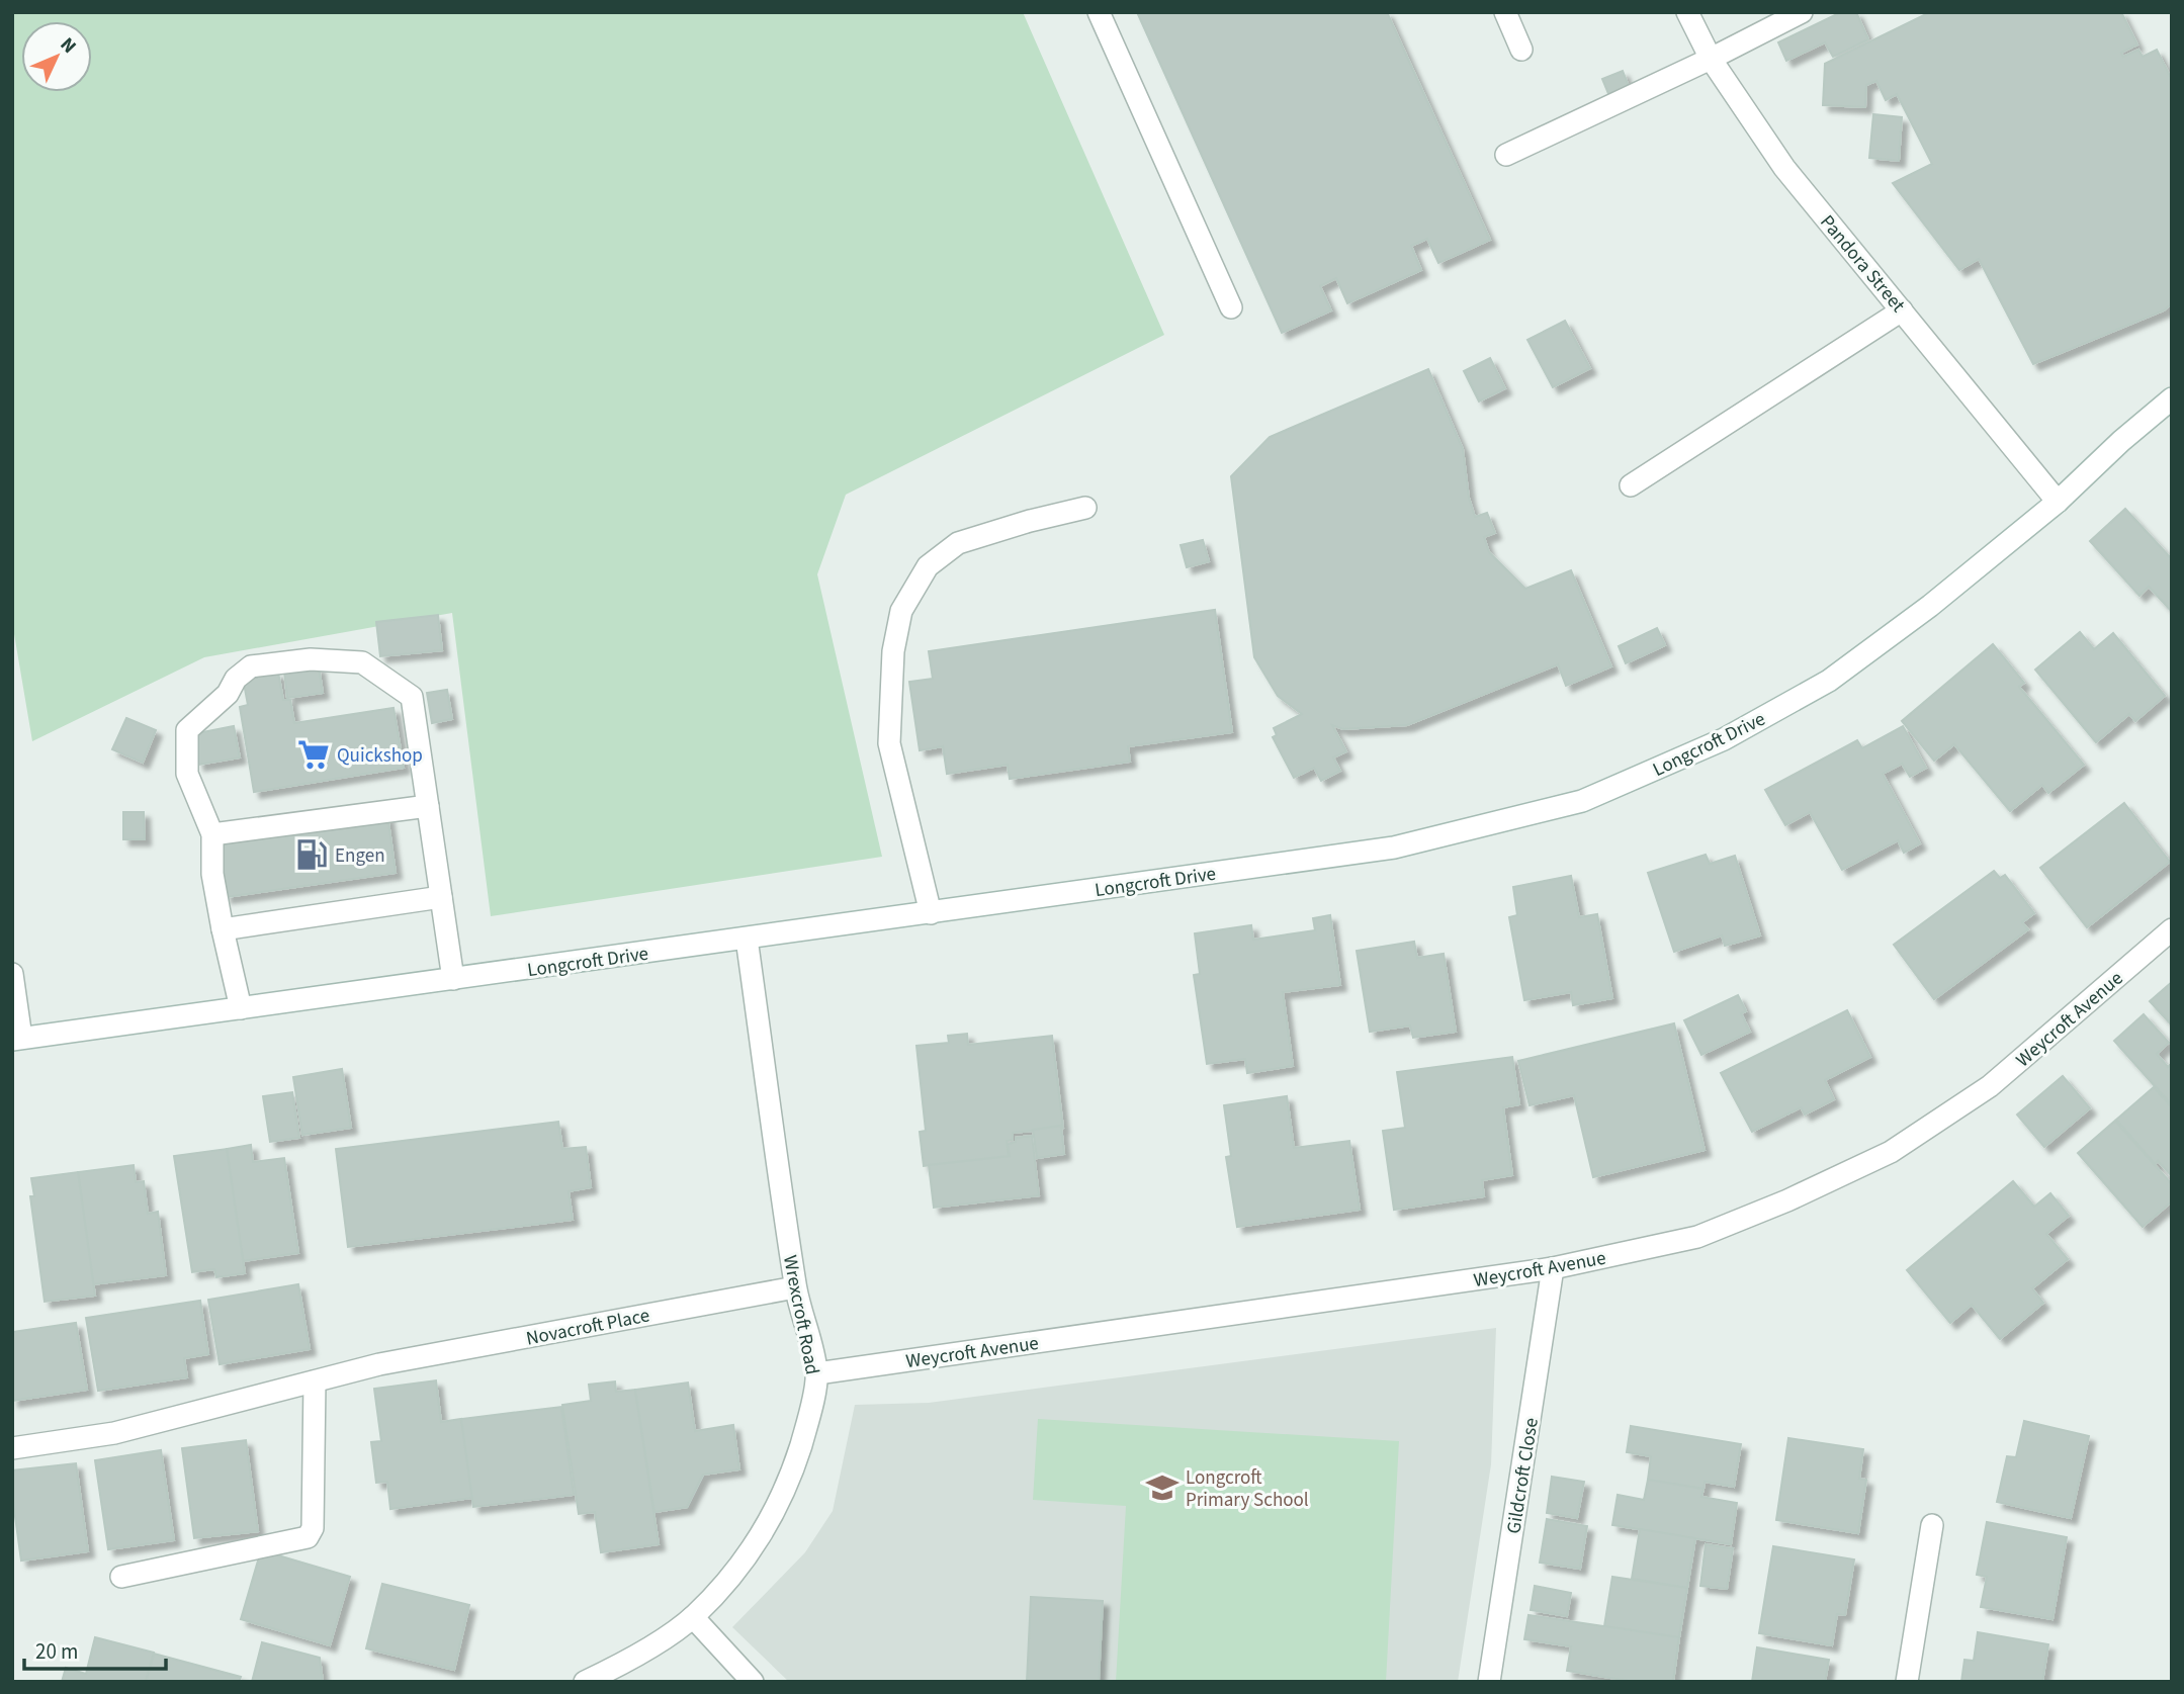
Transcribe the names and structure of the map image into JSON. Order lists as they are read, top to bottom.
{
  "streets": {
    "street": [
      "Pandora Street",
      "Longcroft Drive",
      "Weycroft Avenue",
      "Wrexcroft Road",
      "Novacroft Place",
      "Gildcroft Close"
    ]
  },
  "crossings": [
    ["Pandora Street", "Longcroft Drive"],
    ["Longcroft Drive", "Wrexcroft Road"],
    ["Weycroft Avenue", "Wrexcroft Road"],
    ["Weycroft Avenue", "Gildcroft Close"],
    ["Wrexcroft Road", "Novacroft Place"]
  ],
  "places": {
    "supermarket": ["Quickshop"],
    "fuel station": ["Engen"],
    "school or university": ["Longcroft Primary School"]
  },
  "scale_bar": "20 m",
  "north": "top right"
}
